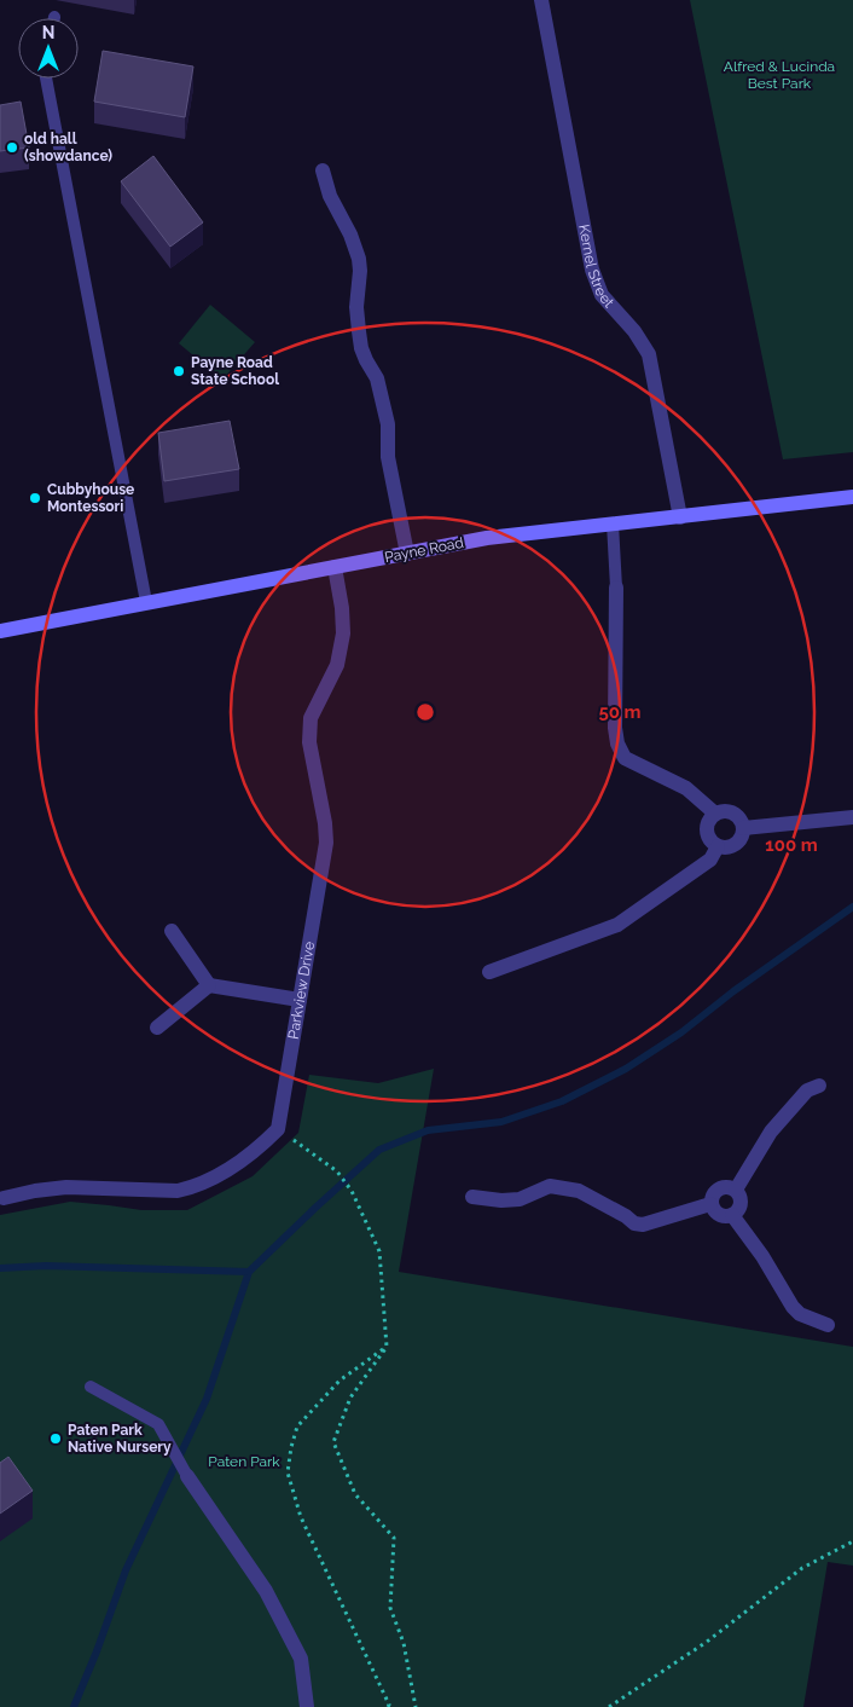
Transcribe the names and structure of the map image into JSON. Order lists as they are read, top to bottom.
{
  "streets": {
    "main road": ["Payne Road"],
    "street": ["Kernel Street", "Parkview Drive"]
  },
  "crossings": [
    ["Kernel Street", "Payne Road"],
    ["Payne Road", "Parkview Drive"]
  ],
  "parks": ["Alfred & Lucinda Best Park", "Paten Park"],
  "places": [
    "old hall (showdance)",
    "Payne Road State School",
    "Cubbyhouse Montessori",
    "Paten Park Native Nursery"
  ],
  "north": "top",
  "rings": ["50 m", "100 m"]
}
